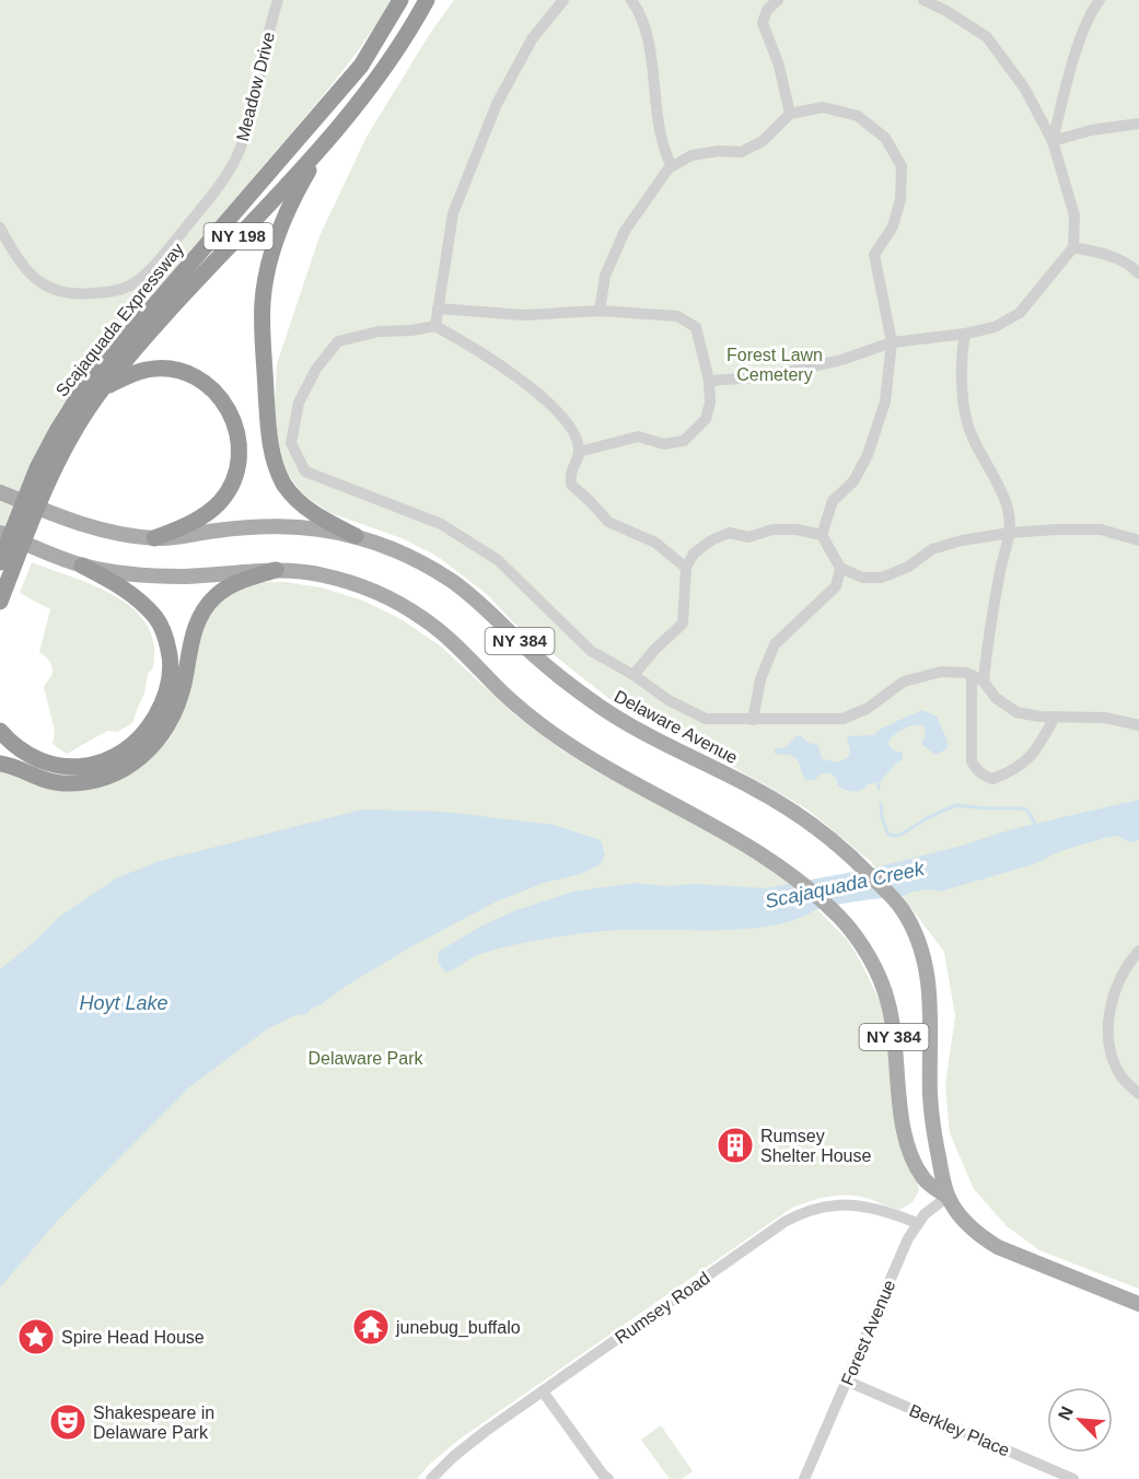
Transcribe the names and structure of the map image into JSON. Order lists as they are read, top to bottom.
{
  "streets": {
    "highway": ["NY 198", "Scajaquada Expressway"],
    "main road": ["NY 384", "Delaware Avenue"],
    "street": [
      "Meadow Drive",
      "Rumsey Road",
      "Forest Avenue",
      "Berkley Place"
    ]
  },
  "crossings": [
    ["Delaware Avenue", "Forest Avenue"],
    ["Rumsey Road", "Forest Avenue"],
    ["Forest Avenue", "Berkley Place"]
  ],
  "water": ["Scajaquada Creek", "Hoyt Lake"],
  "parks": ["Forest Lawn Cemetery", "Delaware Park"],
  "places": {
    "building": ["Rumsey Shelter House"],
    "temple": ["junebug_buffalo"],
    "place": ["Spire Head House"],
    "theatre": ["Shakespeare in Delaware Park"]
  },
  "north": "top left"
}
